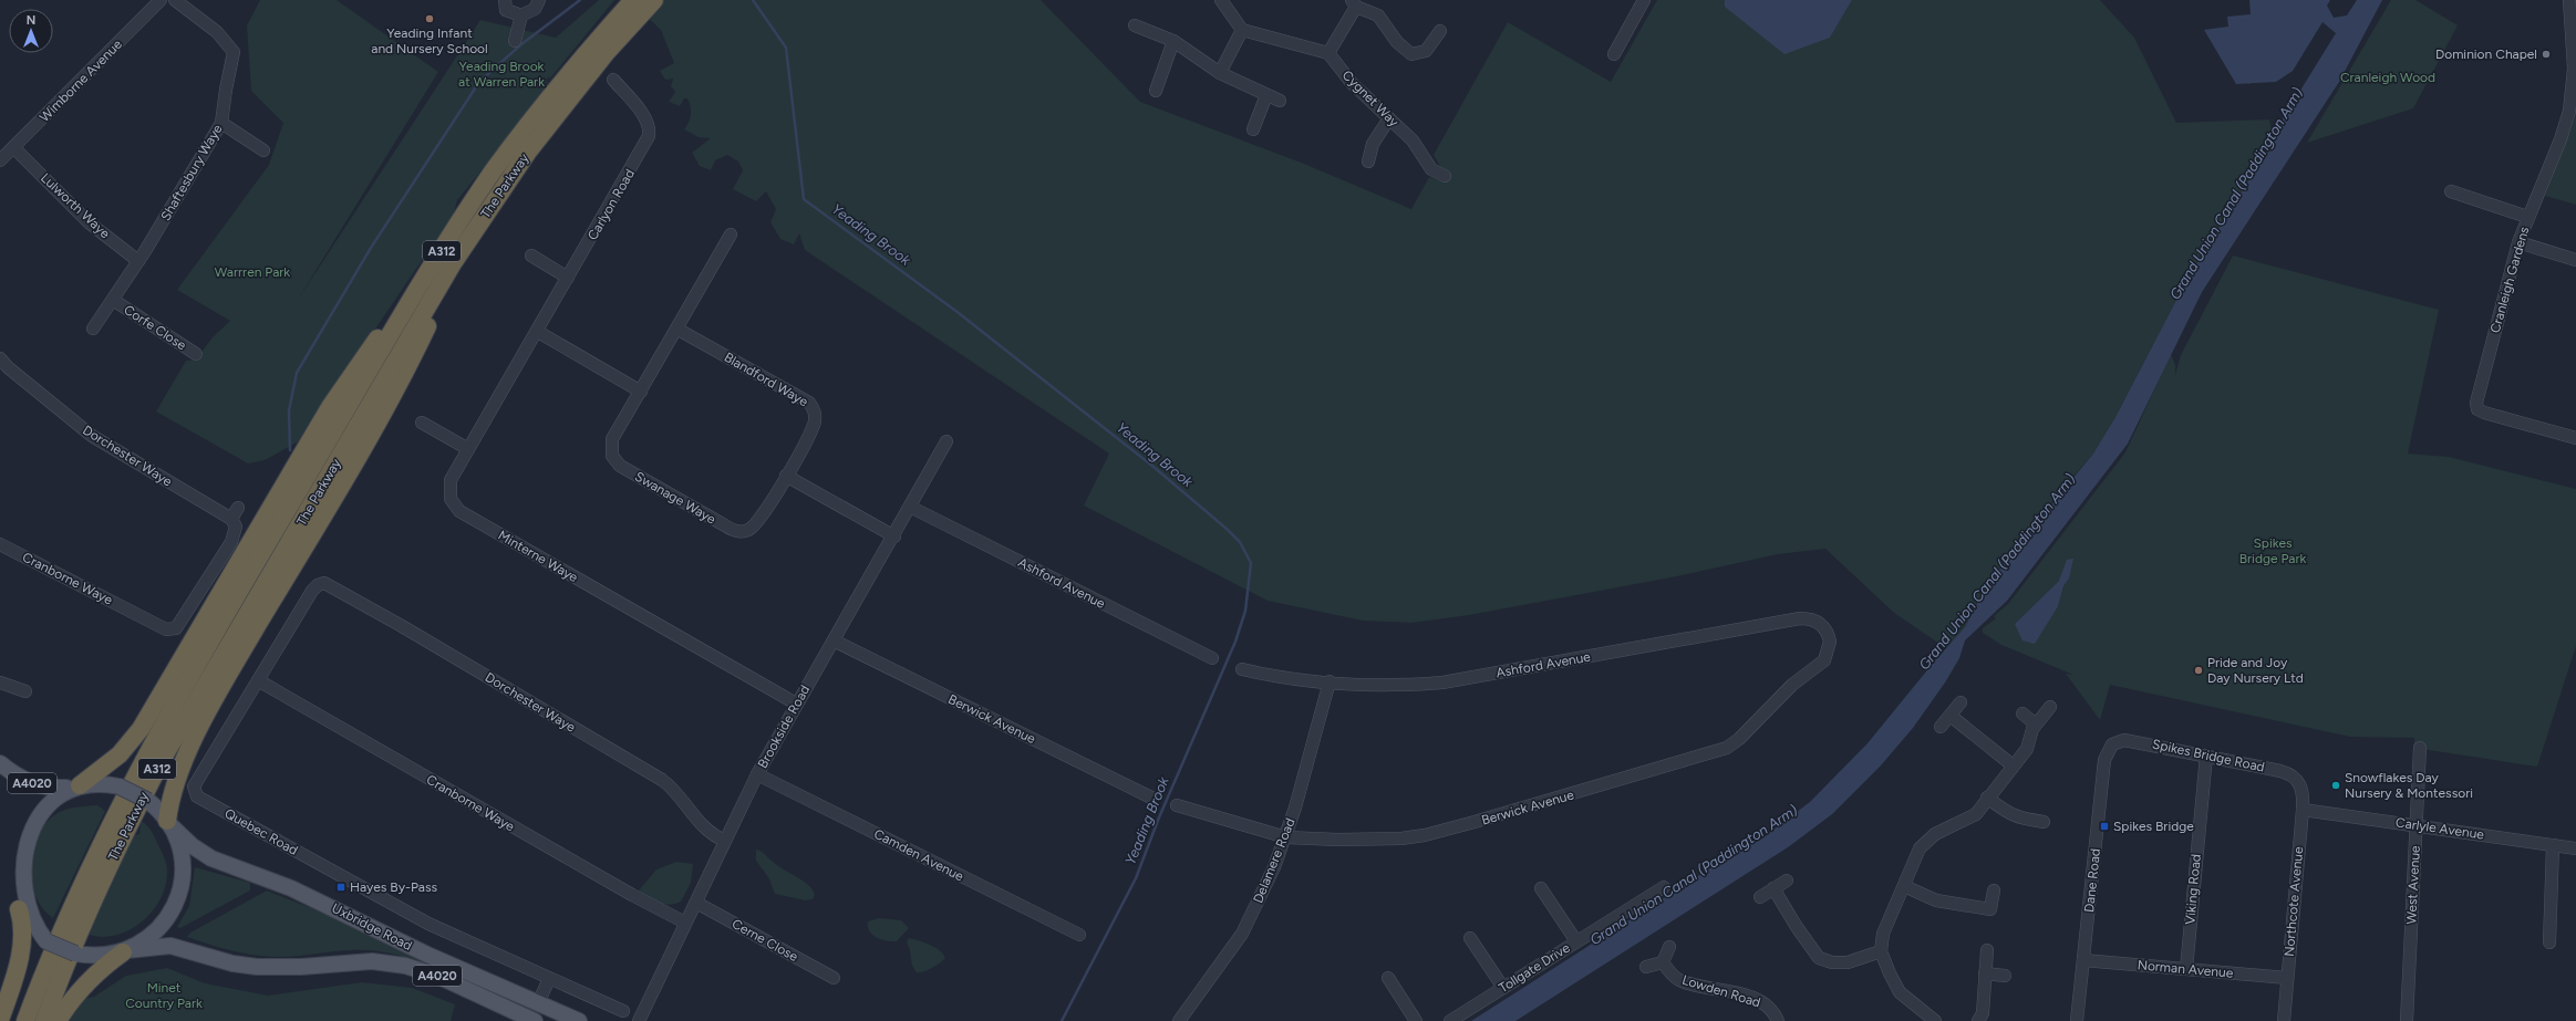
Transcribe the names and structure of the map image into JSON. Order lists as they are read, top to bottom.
{
  "streets": {
    "highway": ["The Parkway", "A312"],
    "main road": ["A4020", "Uxbridge Road"],
    "street": [
      "Wimborne Avenue",
      "Cygnet Way",
      "Shaftesbury Waye",
      "Carlyon Road",
      "Lulworth Waye",
      "Cranleigh Gardens",
      "Corfe Close",
      "Blandford Waye",
      "Dorchester Waye",
      "Swanage Waye",
      "Minterne Waye",
      "Cranborne Waye",
      "Ashford Avenue",
      "Berwick Avenue",
      "Brookside Road",
      "Spikes Bridge Road",
      "Carlyle Avenue",
      "Quebec Road",
      "Camden Avenue",
      "Delamere Road",
      "Dane Road",
      "West Avenue",
      "Viking Road",
      "Northcote Avenue",
      "Cerne Close",
      "Tollgate Drive",
      "Norman Avenue",
      "Lowden Road"
    ]
  },
  "crossings": [
    ["Wimborne Avenue", "Lulworth Waye"],
    ["Shaftesbury Waye", "Lulworth Waye"],
    ["Shaftesbury Waye", "Corfe Close"],
    ["The Parkway", "A312"],
    ["Carlyon Road", "Minterne Waye"],
    ["A312", "A4020"],
    ["A312", "Uxbridge Road"],
    ["Blandford Waye", "Swanage Waye"],
    ["Dorchester Waye", "Cranborne Waye"],
    ["Dorchester Waye", "Brookside Road"],
    ["Dorchester Waye", "Quebec Road"],
    ["Minterne Waye", "Brookside Road"],
    ["Cranborne Waye", "Brookside Road"],
    ["Cranborne Waye", "Quebec Road"],
    ["Ashford Avenue", "Berwick Avenue"],
    ["Ashford Avenue", "Brookside Road"],
    ["Ashford Avenue", "Delamere Road"],
    ["Berwick Avenue", "Brookside Road"],
    ["Berwick Avenue", "Delamere Road"],
    ["Brookside Road", "Camden Avenue"],
    ["Brookside Road", "Cerne Close"],
    ["Spikes Bridge Road", "Dane Road"],
    ["Spikes Bridge Road", "Viking Road"],
    ["Spikes Bridge Road", "Northcote Avenue"],
    ["A4020", "Uxbridge Road"],
    ["Carlyle Avenue", "West Avenue"],
    ["Carlyle Avenue", "Northcote Avenue"],
    ["Dane Road", "Norman Avenue"],
    ["Viking Road", "Norman Avenue"],
    ["Northcote Avenue", "Norman Avenue"]
  ],
  "water": ["Grand Union Canal (Paddington Arm)", "Yeading Brook"],
  "parks": [
    "Yeading Brook at Warren Park",
    "Cranleigh Wood",
    "Warrren Park",
    "Spikes Bridge Park",
    "Minet Country Park"
  ],
  "places": {
    "other": [
      "Yeading Infant and Nursery School",
      "Dominion Chapel",
      "Pride and Joy Day Nursery Ltd",
      "Snowflakes Day Nursery & Montessori"
    ],
    "transit": ["Spikes Bridge", "Hayes By-Pass"]
  },
  "north": "top"
}
